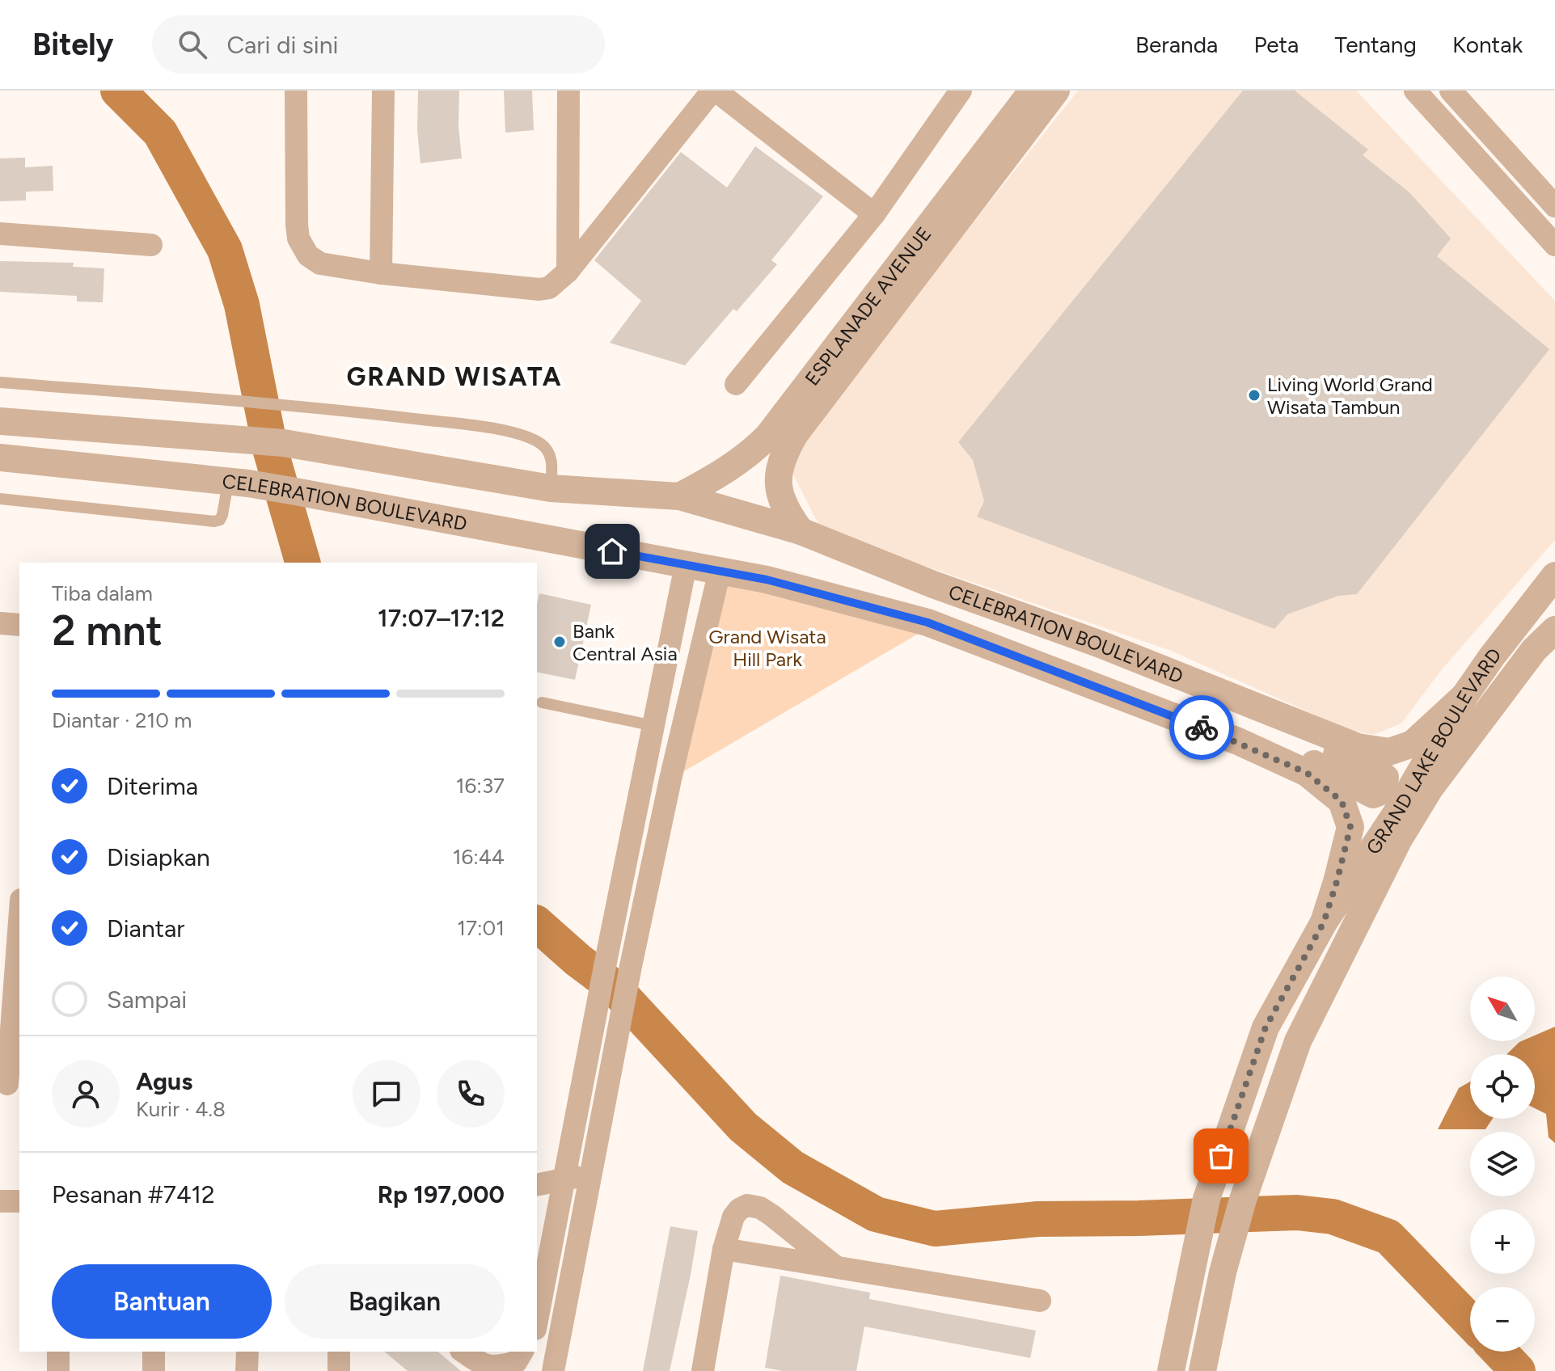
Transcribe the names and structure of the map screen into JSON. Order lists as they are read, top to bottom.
{
  "streets": {
    "street": ["ESPLANADE AVENUE", "CELEBRATION BOULEVARD", "GRAND LAKE BOULEVARD"]
  },
  "crossings": [
    ["ESPLANADE AVENUE", "CELEBRATION BOULEVARD"],
    ["CELEBRATION BOULEVARD", "GRAND LAKE BOULEVARD"]
  ],
  "districts": ["GRAND WISATA"],
  "parks": ["Grand Wisata Hill Park"],
  "places": ["Living World Grand Wisata Tambun", "Bank Central Asia"],
  "north": "top left",
  "page": {
    "header": "Bitely",
    "search": "Cari di sini",
    "nav": [
      "Beranda",
      "Peta",
      "Tentang",
      "Kontak"
    ],
    "heading": ["2 mnt", "Tiba dalam", "17:07–17:12"],
    "panel": [
      "Agus",
      "Kurir · 4.8",
      "Pesanan #7412",
      "Rp 197,000"
    ],
    "bar": "Diantar · 210 m",
    "list": [
      ["Diterima", "16:37"],
      ["Disiapkan", "16:44"],
      ["Diantar", "17:01"],
      "Sampai"
    ],
    "map_buttons": ["+", "−"],
    "buttons": ["Bantuan", "Bagikan"]
  }
}
